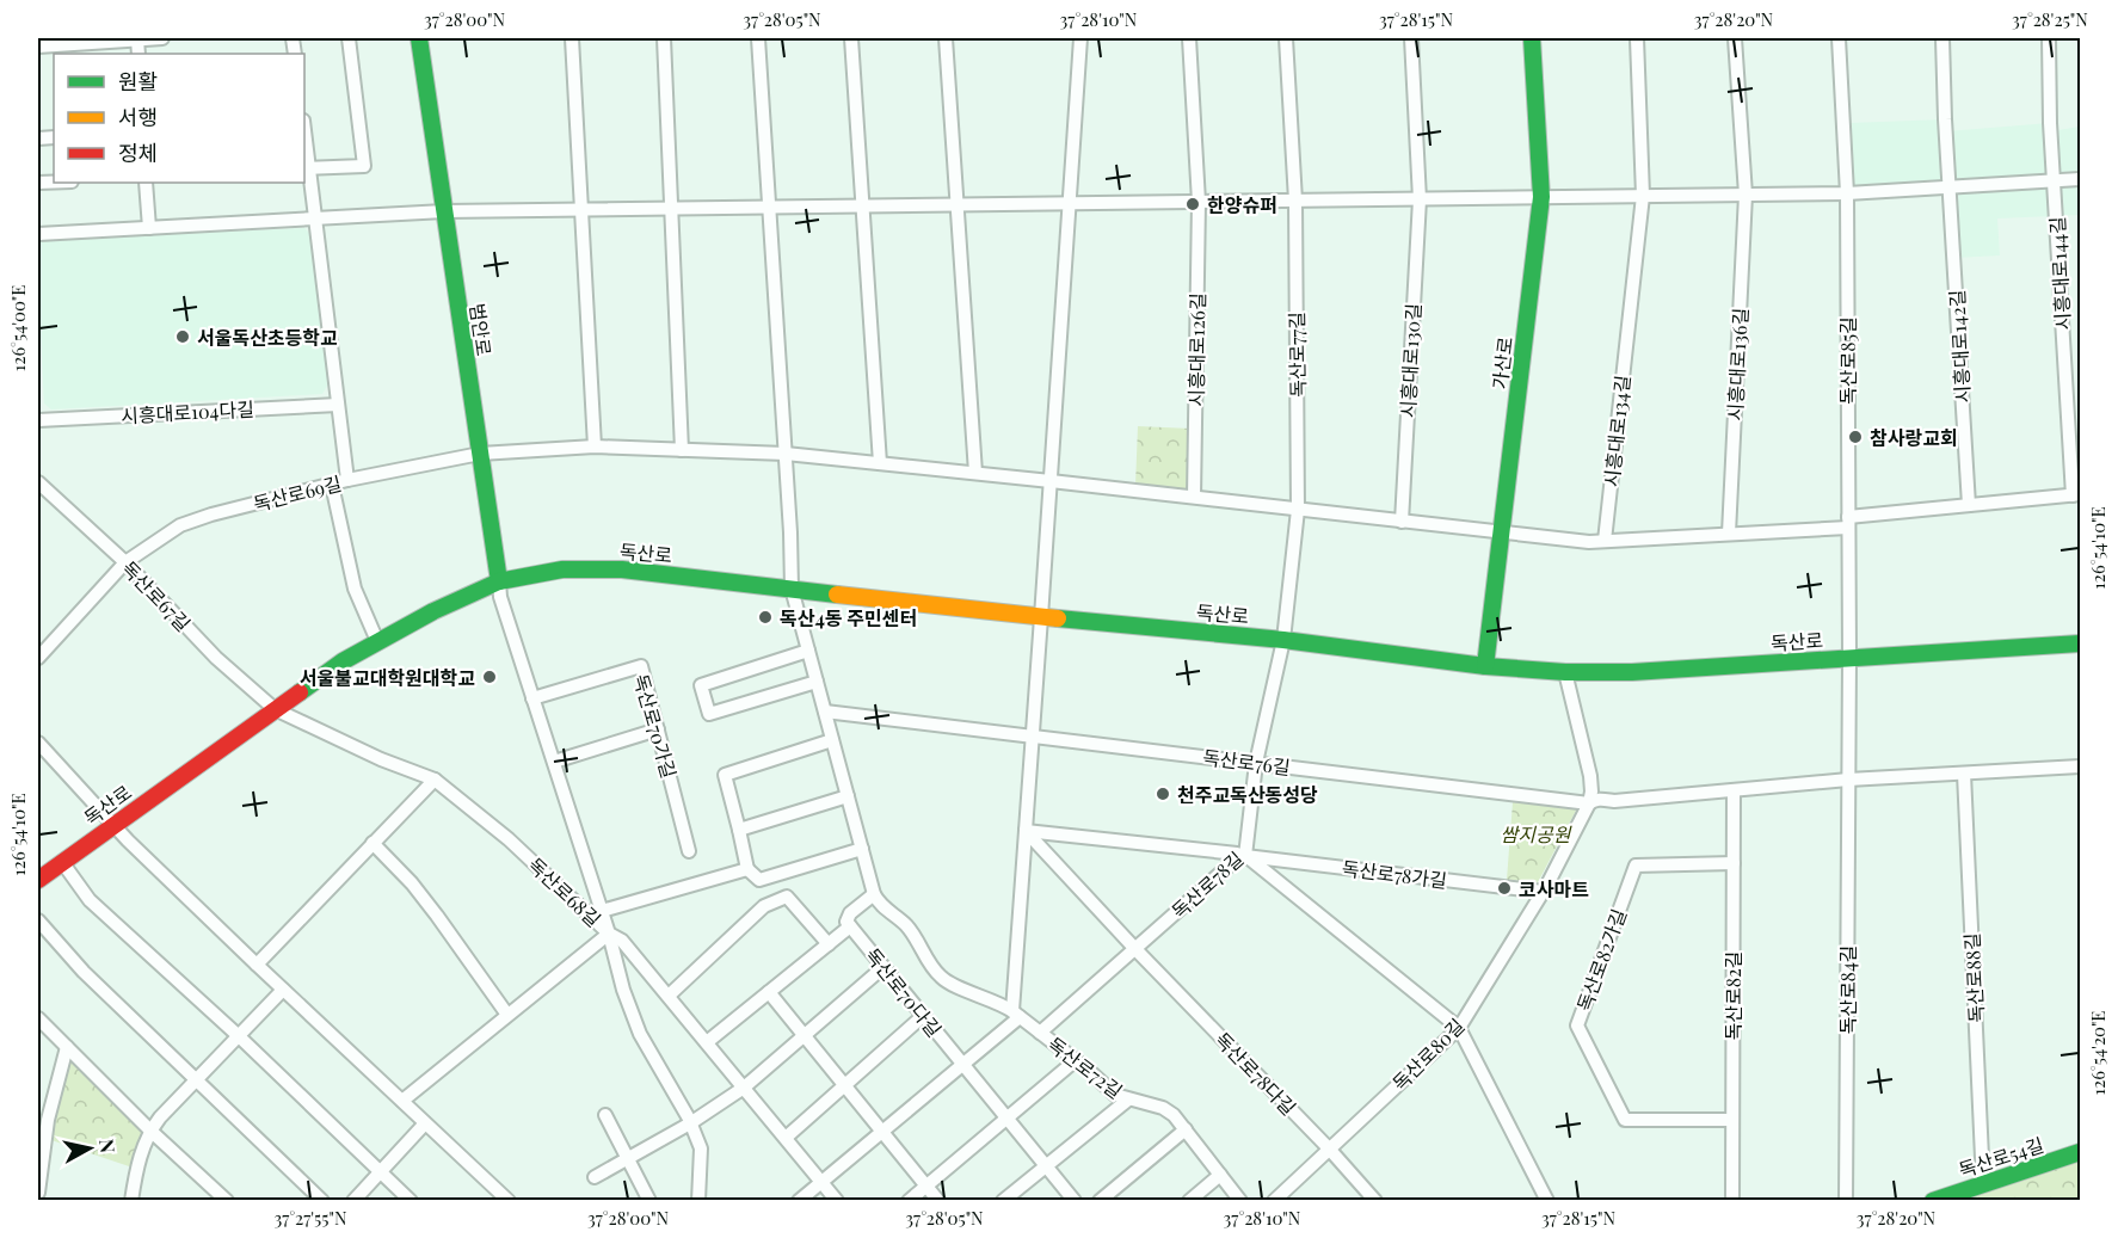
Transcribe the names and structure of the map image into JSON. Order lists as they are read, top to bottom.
{
  "streets": {
    "main road": [
      "범안로",
      "가산로",
      "독산로",
      "독산로54길"
    ],
    "street": [
      "시흥대로144길",
      "시흥대로142길",
      "시흥대로126길",
      "독산로77길",
      "시흥대로130길",
      "독산로85길",
      "시흥대로136길",
      "시흥대로104다길",
      "시흥대로134길",
      "독산로69길",
      "독산로67길",
      "독산로70가길",
      "독산로76길",
      "독산로78가길",
      "독산로78길",
      "독산로68길",
      "독산로82가길",
      "독산로88길",
      "독산로84길",
      "독산로70다길",
      "독산로82길",
      "독산로80길",
      "독산로72길",
      "독산로78다길"
    ]
  },
  "crossings": [
    ["범안로", "독산로69길"],
    ["범안로", "독산로"],
    ["독산로77길", "독산로"],
    ["독산로77길", "독산로78길"],
    ["독산로85길", "독산로"],
    ["독산로85길", "독산로84길"],
    ["가산로", "독산로"],
    ["독산로69길", "독산로67길"],
    ["독산로", "독산로67길"],
    ["독산로", "독산로78길"],
    ["독산로", "독산로68길"],
    ["독산로", "독산로84길"],
    ["독산로", "독산로80길"],
    ["독산로67길", "독산로68길"],
    ["독산로76길", "독산로78길"],
    ["독산로76길", "독산로80길"],
    ["독산로78가길", "독산로78길"],
    ["독산로78가길", "독산로80길"],
    ["독산로78가길", "독산로78다길"],
    ["독산로78길", "독산로72길"],
    ["독산로78길", "독산로78다길"],
    ["독산로82가길", "독산로82길"],
    ["독산로88길", "독산로54길"],
    ["독산로80길", "독산로78다길"]
  ],
  "parks": ["쌈지공원"],
  "places": [
    "한양슈퍼",
    "서울독산초등학교",
    "참사랑교회",
    "독산4동 주민센터",
    "서울불교대학원대학교",
    "천주교독산동성당",
    "코사마트"
  ],
  "legend": ["원활", "서행", "정체"],
  "north": "right",
  "coordinates": [
    "37°28'00\"N",
    "37°28'05\"N",
    "37°28'10\"N",
    "37°28'15\"N",
    "37°28'20\"N",
    "37°28'25\"N",
    "126°54'00\"E",
    "126°54'10\"E",
    "126°54'20\"E",
    "37°27'55\"N"
  ]
}
